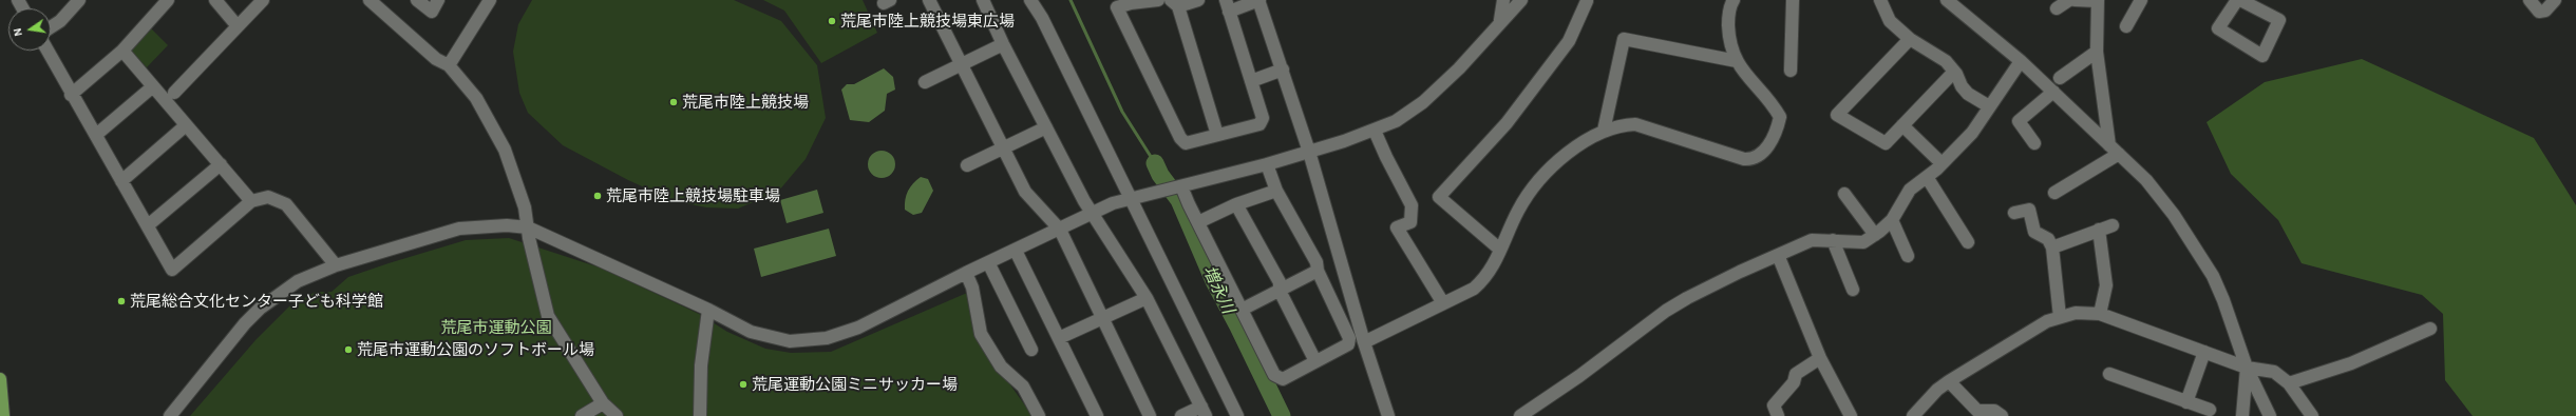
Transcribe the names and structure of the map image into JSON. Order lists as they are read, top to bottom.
{
  "water": ["増永川"],
  "parks": ["荒尾市運動公園"],
  "places": [
    "荒尾市陸上競技場東広場",
    "荒尾市陸上競技場",
    "荒尾市陸上競技場駐車場",
    "荒尾総合文化センター子ども科学館",
    "荒尾市運動公園のソフトボール場",
    "荒尾運動公園ミニサッカー場"
  ],
  "north": "left"
}
